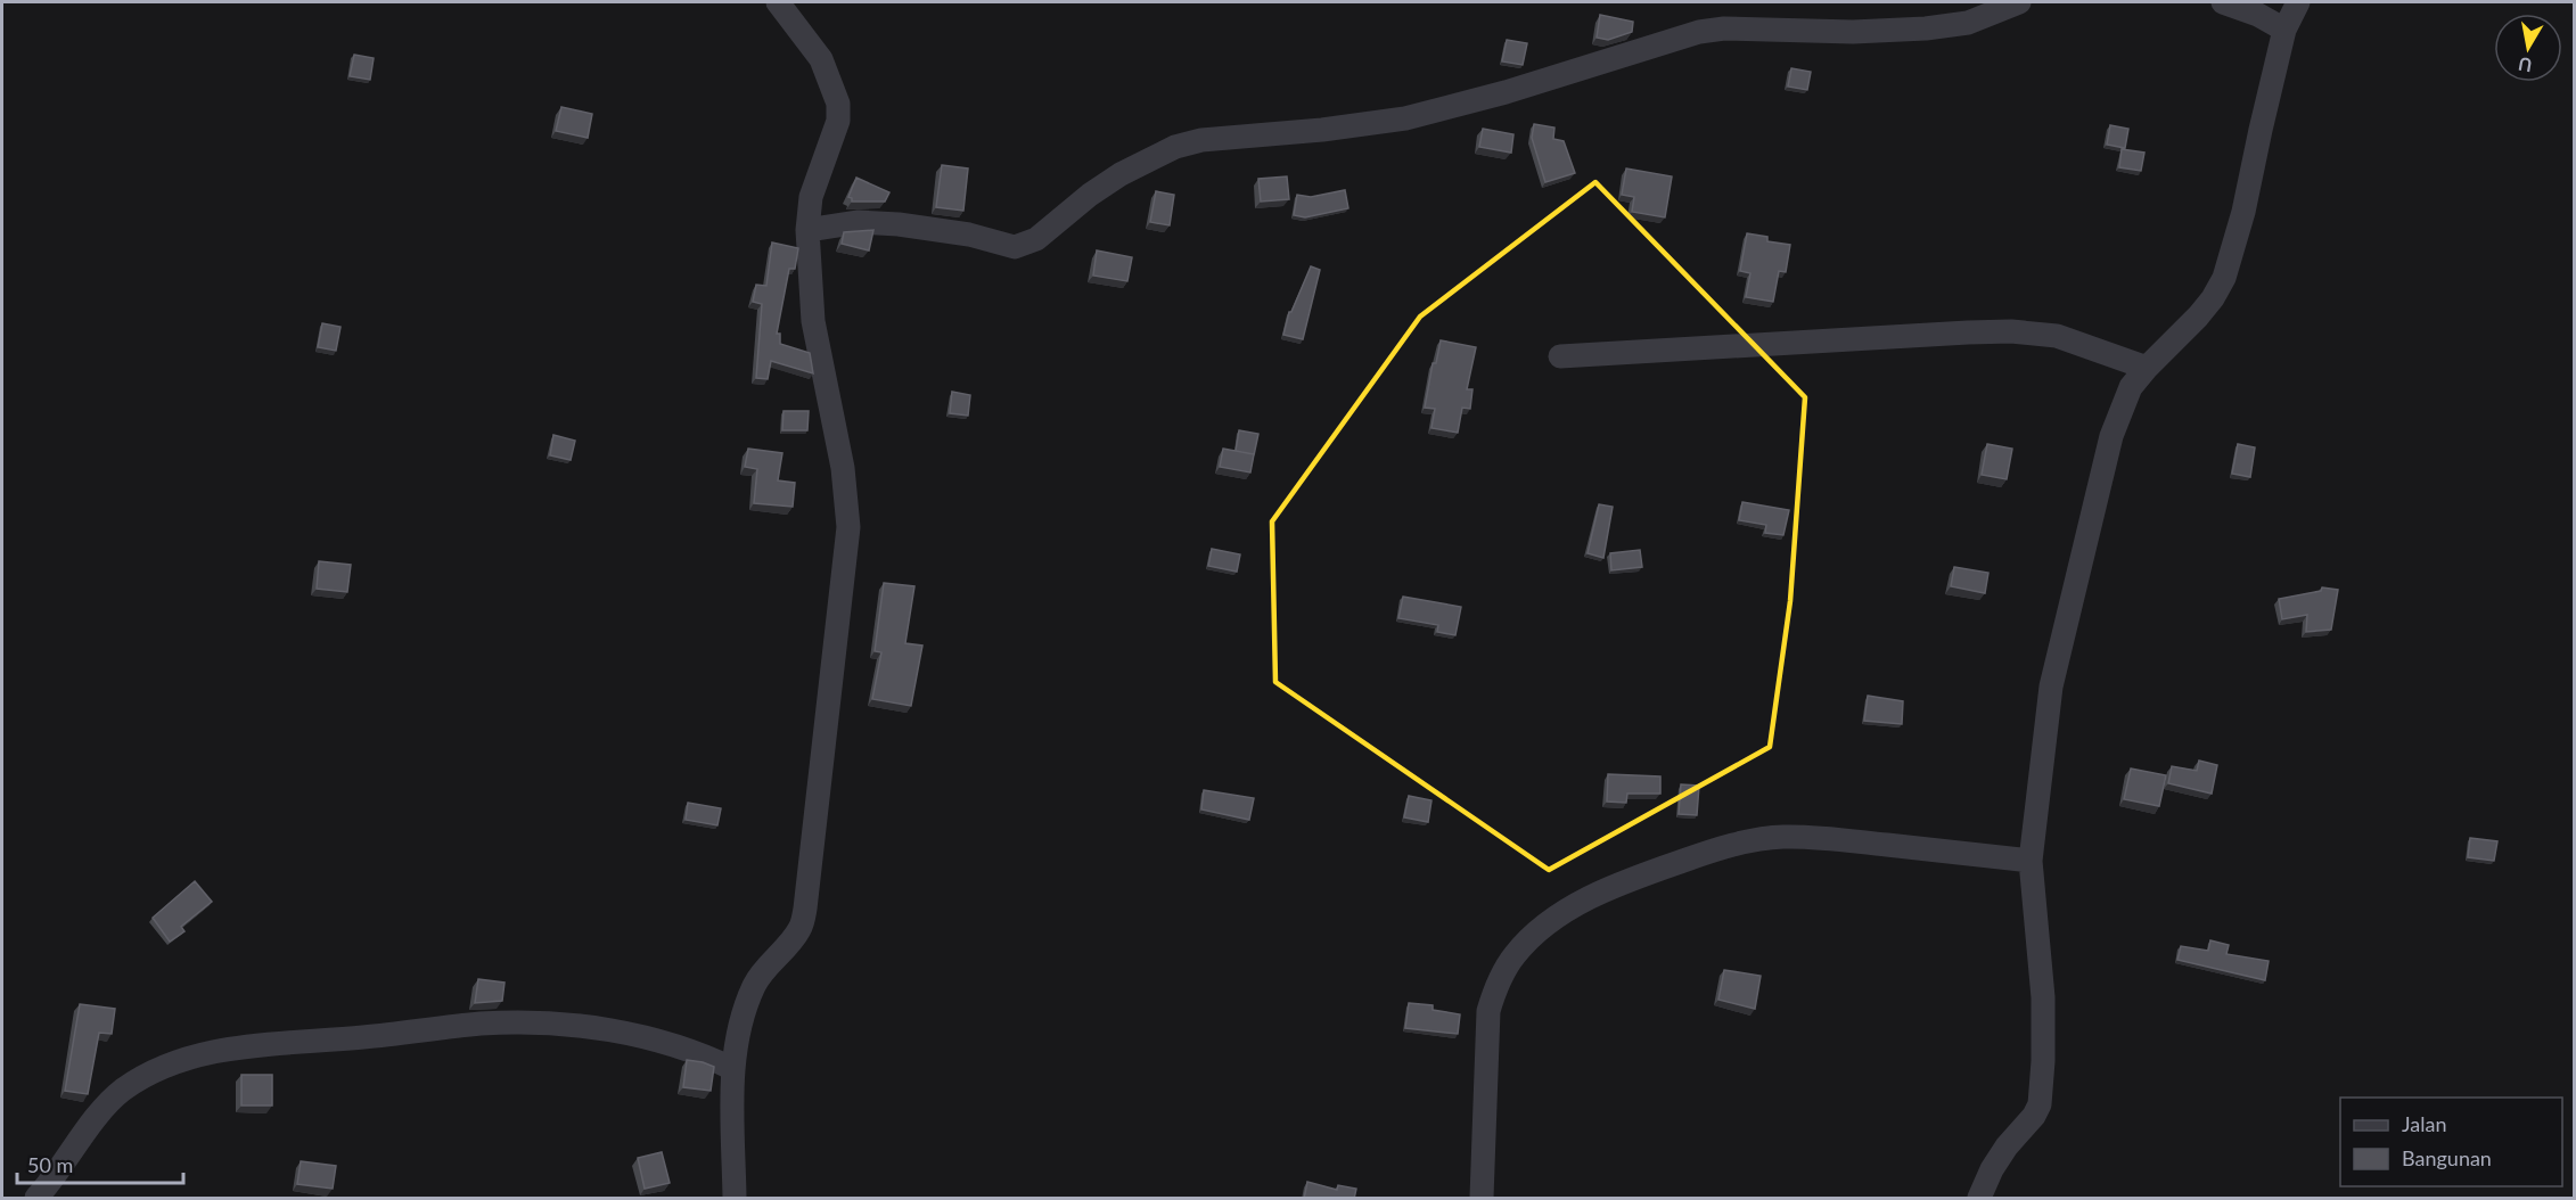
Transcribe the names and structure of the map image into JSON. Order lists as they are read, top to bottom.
{
  "legend": ["Jalan", "Bangunan"],
  "scale_bar": "50 m",
  "north": "bottom"
}
